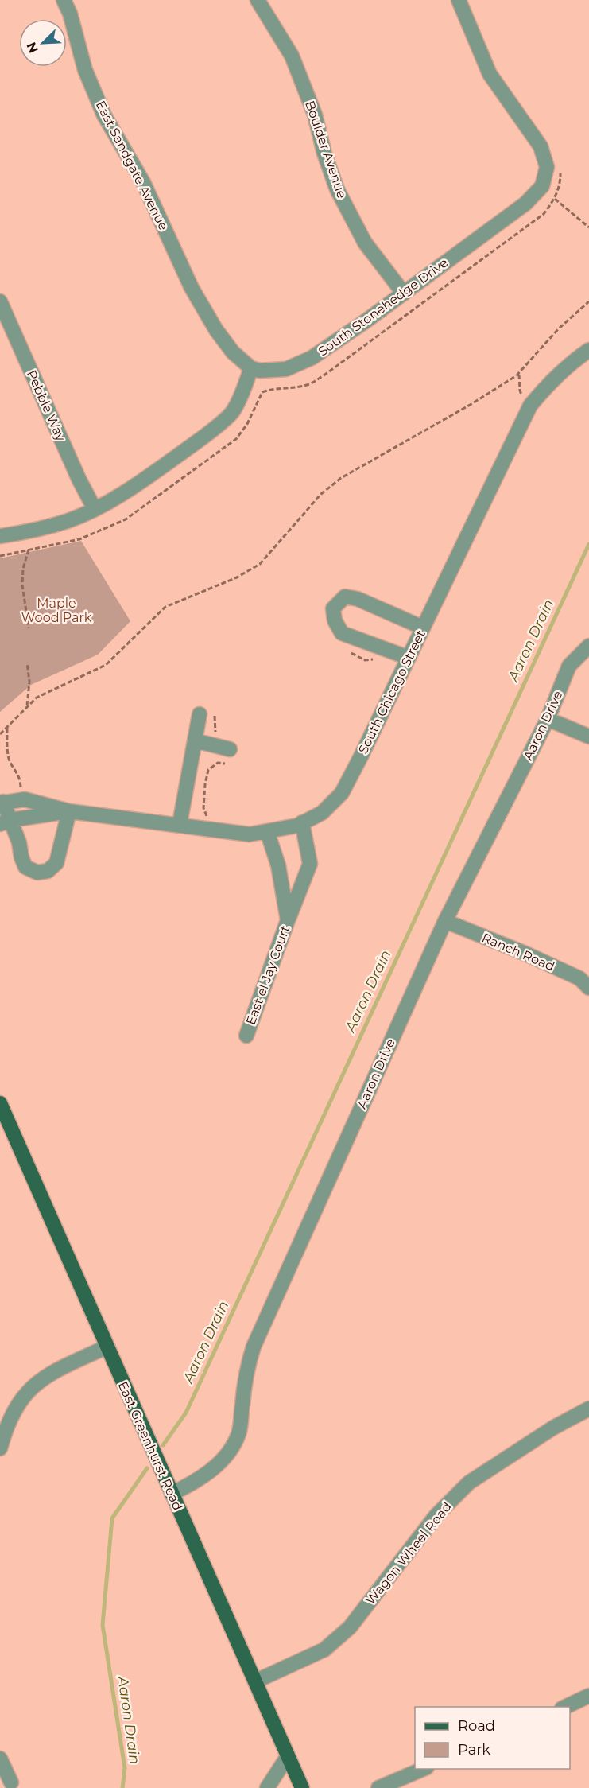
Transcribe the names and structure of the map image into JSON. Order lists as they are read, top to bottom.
{
  "streets": {
    "main road": ["East Greenhurst Road"],
    "street": [
      "Boulder Avenue",
      "East Sandgate Avenue",
      "South Stonehedge Drive",
      "Pebble Way",
      "South Chicago Street",
      "Aaron Drive",
      "Ranch Road",
      "East el Jay Court",
      "Wagon Wheel Road"
    ]
  },
  "crossings": [
    ["Boulder Avenue", "South Stonehedge Drive"],
    ["East Sandgate Avenue", "South Stonehedge Drive"],
    ["South Chicago Street", "East el Jay Court"],
    ["Aaron Drive", "Ranch Road"],
    ["Aaron Drive", "East Greenhurst Road"],
    ["East Greenhurst Road", "Wagon Wheel Road"]
  ],
  "water": ["Aaron Drain"],
  "parks": ["Maple Wood Park"],
  "legend": ["Road", "Park"],
  "north": "bottom left"
}
